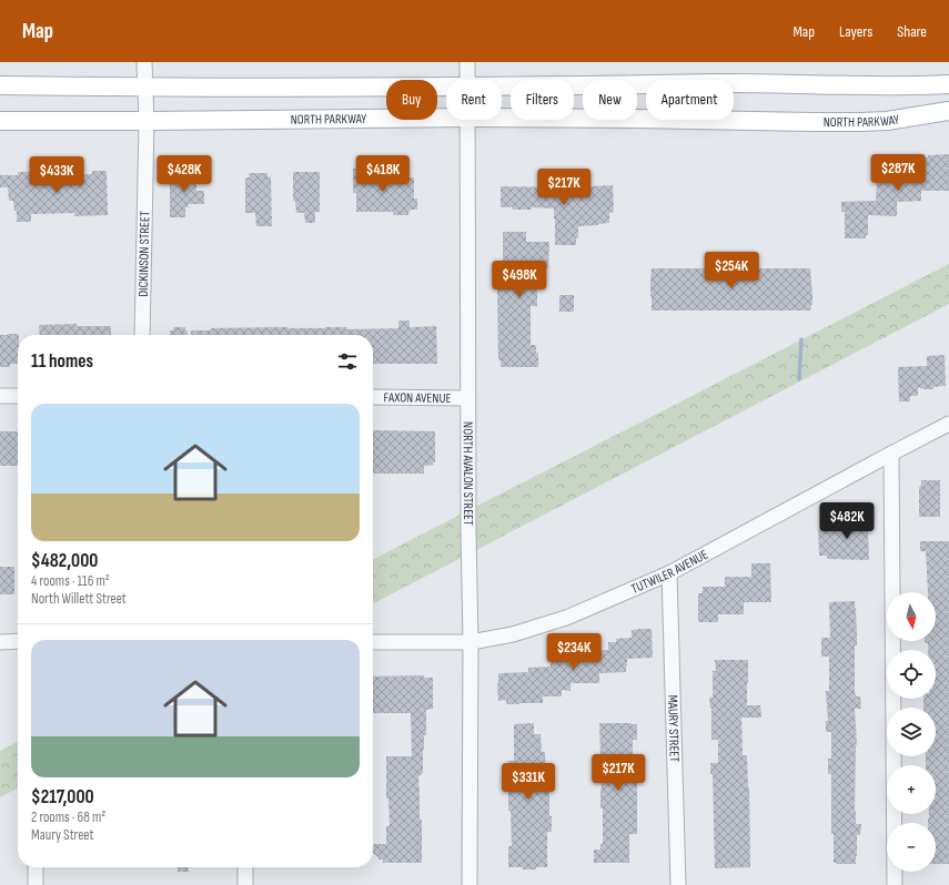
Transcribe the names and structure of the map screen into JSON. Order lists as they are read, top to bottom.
{
  "streets": {
    "main road": ["NORTH PARKWAY"],
    "street": [
      "DICKINSON STREET",
      "FAXON AVENUE",
      "NORTH AVALON STREET",
      "TUTWILER AVENUE",
      "MAURY STREET"
    ]
  },
  "crossings": [
    ["NORTH PARKWAY", "DICKINSON STREET"],
    ["FAXON AVENUE", "NORTH AVALON STREET"],
    ["NORTH AVALON STREET", "TUTWILER AVENUE"],
    ["TUTWILER AVENUE", "MAURY STREET"]
  ],
  "north": "bottom",
  "page": {
    "header": "Map",
    "nav": ["Map", "Layers", "Share"],
    "chip": [
      "Buy",
      "Rent",
      "Filters",
      "New",
      "Apartment"
    ],
    "price": [
      "$287K",
      "$428K",
      "$418K",
      "$433K",
      "$217K",
      "$254K",
      "$498K",
      "$482K",
      "$234K",
      "$217K",
      "$331K"
    ],
    "heading": "11 homes",
    "list": [
      {
        "name": "$482,000",
        "note": "4 rooms · 116 m² · North Willett Street"
      },
      {
        "name": "$217,000",
        "note": "2 rooms · 68 m² · Maury Street"
      }
    ],
    "map_buttons": ["+", "−"]
  }
}
